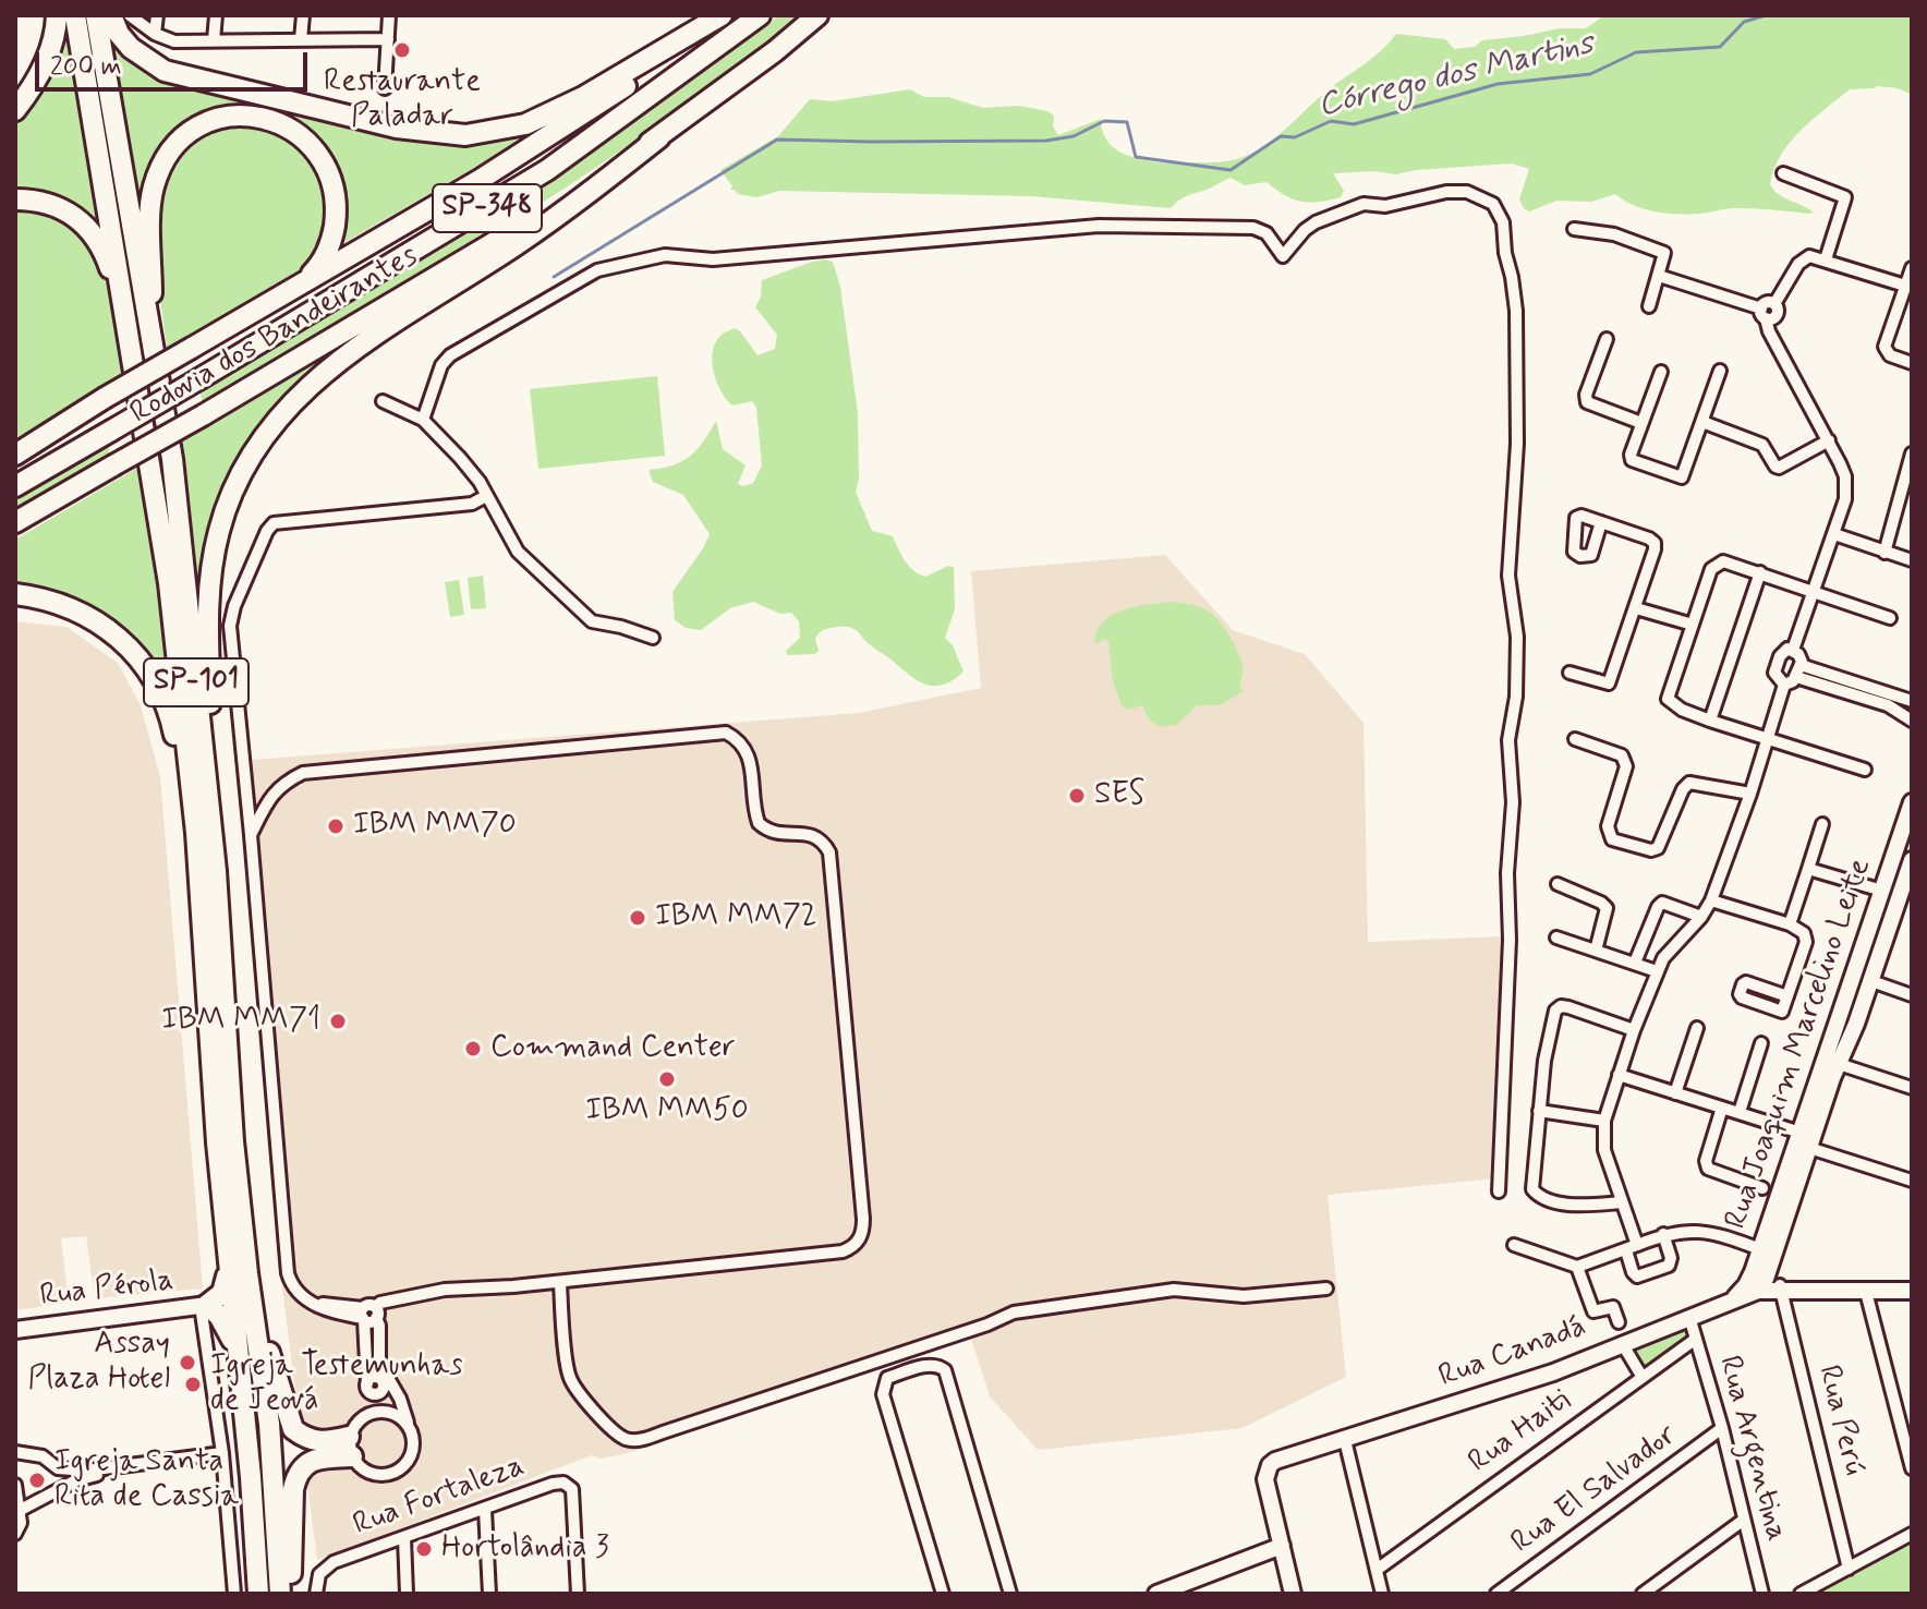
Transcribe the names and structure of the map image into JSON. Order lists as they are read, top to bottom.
{
  "streets": {
    "highway": ["SP-348", "Rodovia dos Bandeirantes", "SP-101"],
    "main road": ["Rua Joaquim Marcelino Leite", "Rua Pérola", "Rua Canadá"],
    "street": [
      "Rua Perú",
      "Rua Haiti",
      "Rua Argentina",
      "Rua El Salvador",
      "Rua Fortaleza"
    ]
  },
  "crossings": [
    ["Rua Joaquim Marcelino Leite", "Rua Canadá"],
    ["Rua Canadá", "Rua Perú"],
    ["Rua Canadá", "Rua Argentina"],
    ["Rua Haiti", "Rua Argentina"],
    ["Rua Argentina", "Rua El Salvador"]
  ],
  "water": ["Córrego dos Martins"],
  "places": [
    "Restaurante Paladar",
    "SES",
    "IBM MM70",
    "IBM MM72",
    "IBM MM71",
    "Command Center",
    "IBM MM50",
    "Assay Plaza Hotel",
    "Igreja Testemunhas de Jeová",
    "Igreja Santa Rita de Cassia",
    "Hortolândia 3"
  ],
  "scale_bar": "200 m"
}
